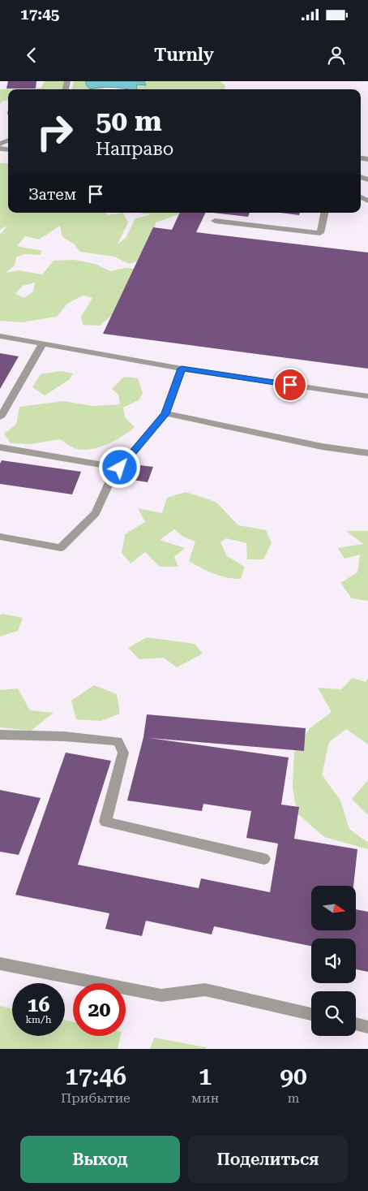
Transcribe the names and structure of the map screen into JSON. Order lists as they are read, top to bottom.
{
  "north": "right",
  "page": {
    "status": "17:45",
    "header": "Turnly",
    "turn": ["50 m", "Направо"],
    "then": "Затем",
    "speed": "16 km/h",
    "limit": "20",
    "eta": [
      "17:46",
      "Прибытие",
      "1",
      "мин",
      "90",
      "m"
    ],
    "buttons": ["Выход", "Поделиться"]
  }
}
